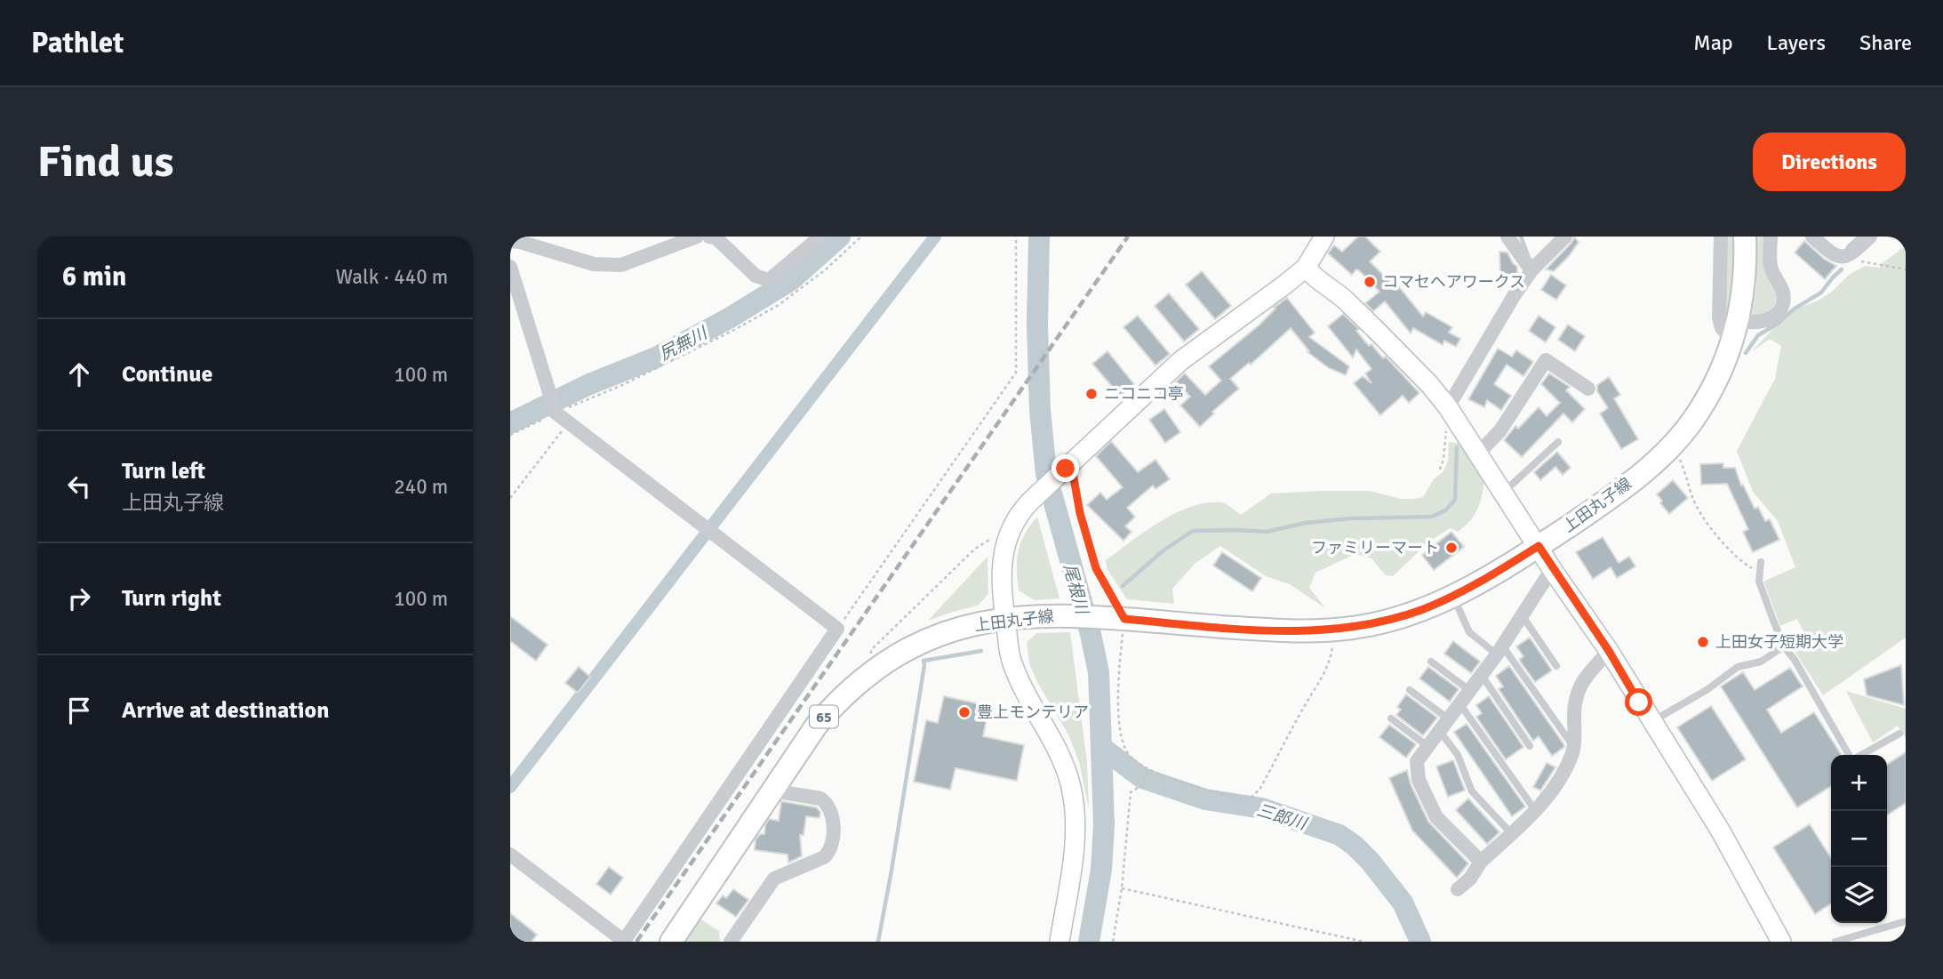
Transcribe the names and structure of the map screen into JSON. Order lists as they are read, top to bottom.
{
  "streets": {
    "main road": ["上田丸子線", "65"]
  },
  "water": ["尻無川", "尾根川", "三郎川"],
  "places": [
    "コマセヘアワークス",
    "ニコニコ亭",
    "ファミリーマート",
    "上田女子短期大学",
    "豊上モンテリア"
  ],
  "page": {
    "header": "Pathlet",
    "nav": ["Map", "Layers", "Share"],
    "buttons": "Directions",
    "title": "Find us",
    "heading": ["6 min", "Walk · 440 m"],
    "list": [
      ["Continue", "100 m"],
      ["Turn left", "上田丸子線", "240 m"],
      ["Turn right", "100 m"],
      "Arrive at destination"
    ],
    "map_buttons": ["+", "−"]
  }
}
